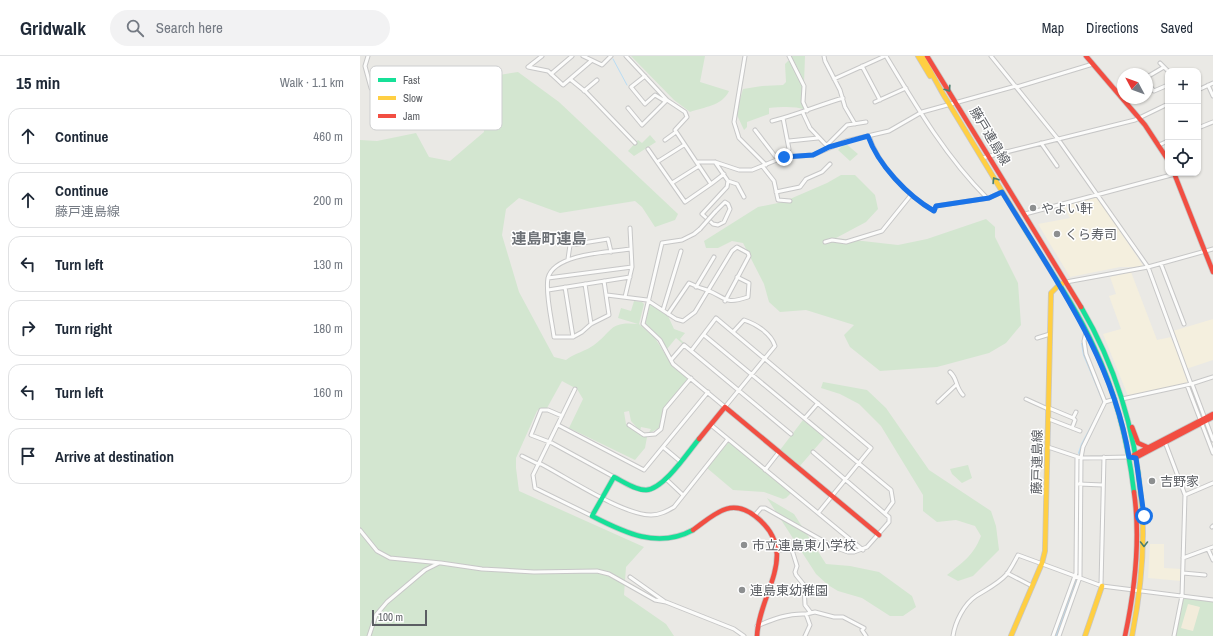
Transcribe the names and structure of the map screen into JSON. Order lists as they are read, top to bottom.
{
  "streets": {
    "street": ["藤戸連島線"]
  },
  "districts": ["連島町連島"],
  "places": [
    "やよい軒",
    "くら寿司",
    "吉野家",
    "市立連島東小学校",
    "連島東幼稚園"
  ],
  "legend": ["Fast", "Slow", "Jam"],
  "scale_bar": "100 m",
  "north": "top left",
  "page": {
    "header": "Gridwalk",
    "search": "Search here",
    "nav": ["Map", "Directions", "Saved"],
    "heading": ["15 min", "Walk · 1.1 km"],
    "map_buttons": ["+", "−"],
    "list": [
      ["Continue", "460 m"],
      ["Continue", "藤戸連島線", "200 m"],
      ["Turn left", "130 m"],
      ["Turn right", "180 m"],
      ["Turn left", "160 m"],
      "Arrive at destination"
    ],
    "scale": "100 m"
  }
}
